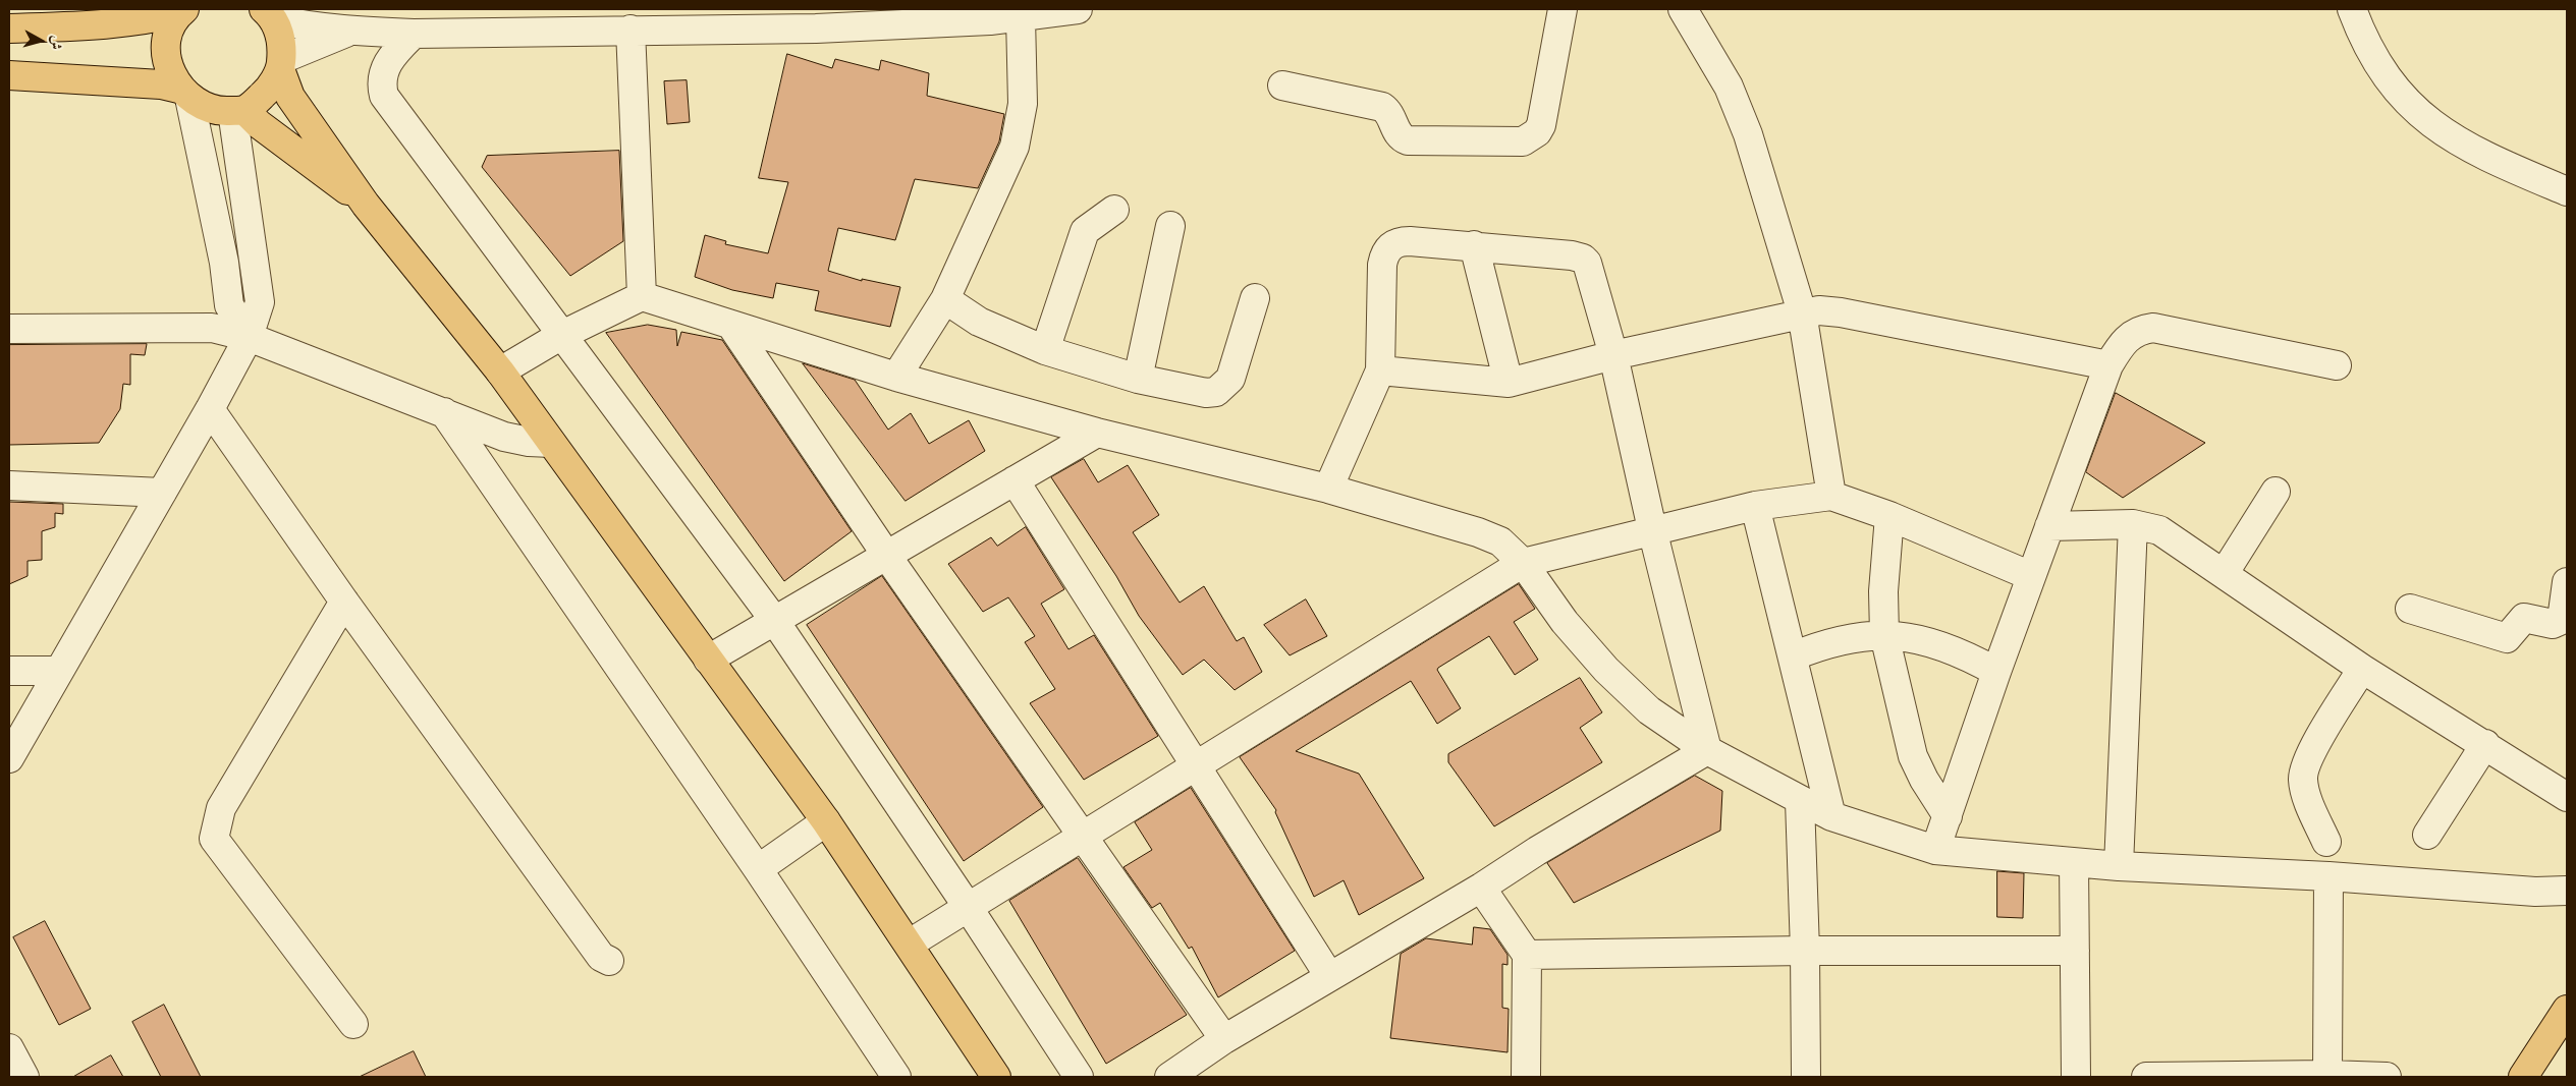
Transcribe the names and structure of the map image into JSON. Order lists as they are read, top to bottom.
{
  "north": "right"
}
